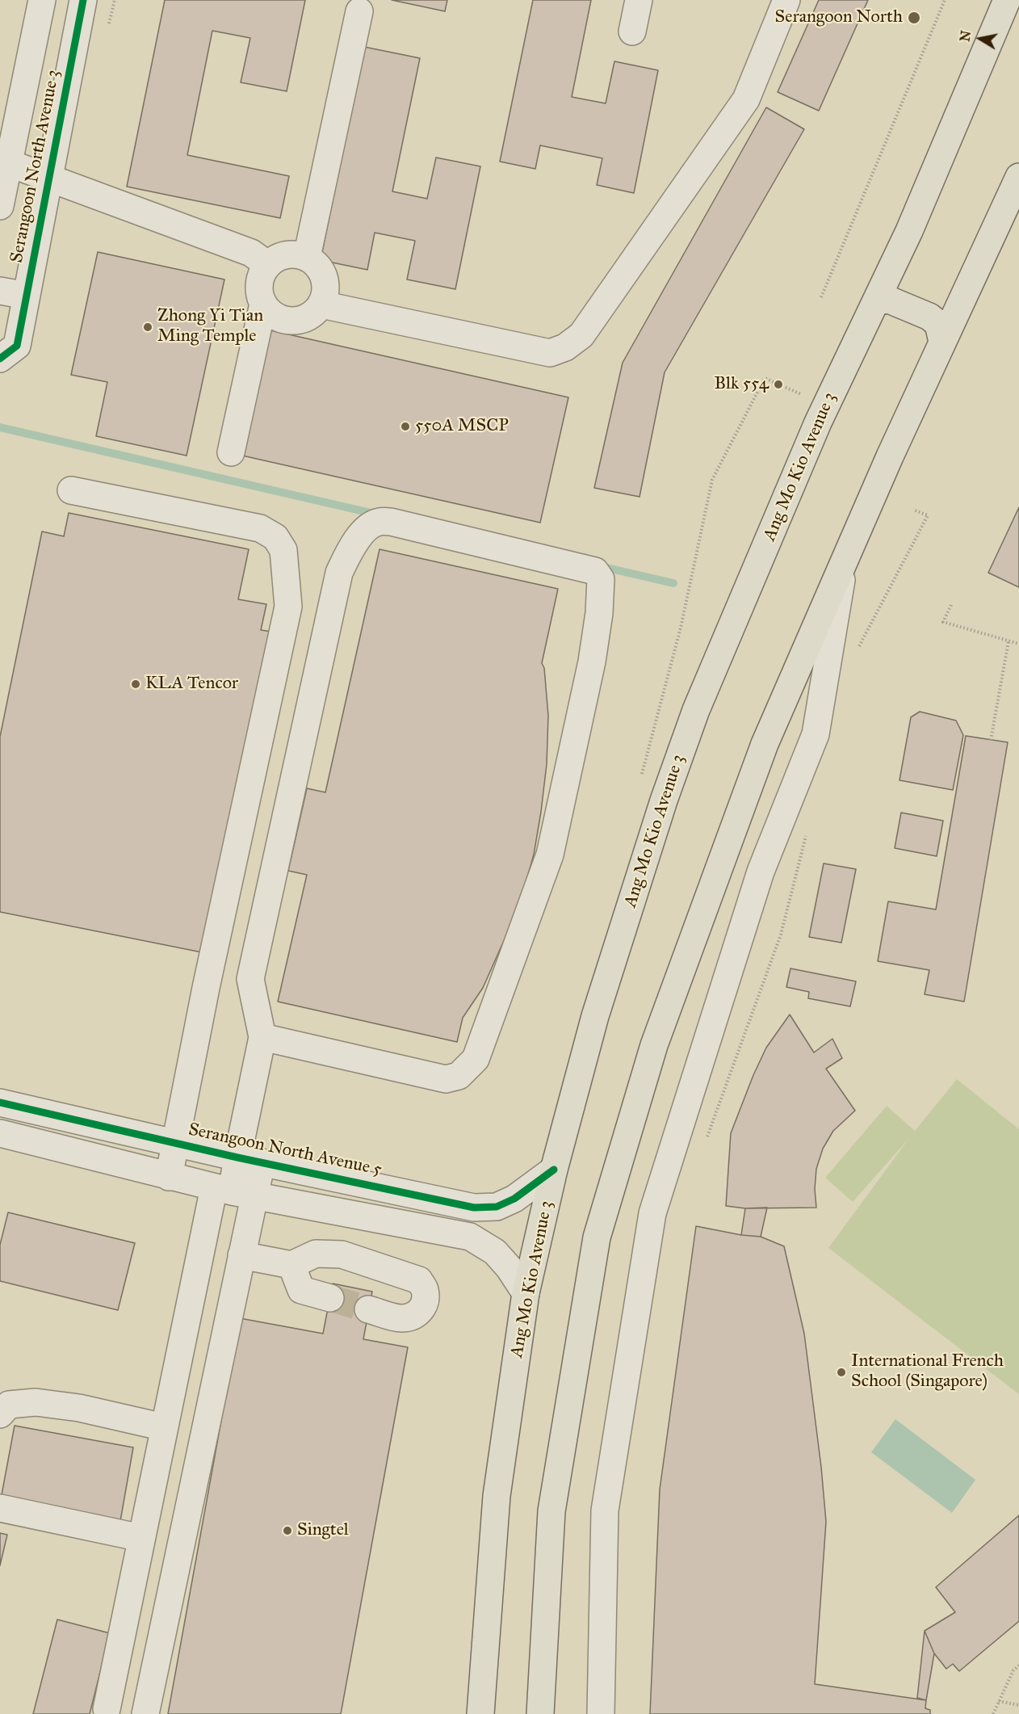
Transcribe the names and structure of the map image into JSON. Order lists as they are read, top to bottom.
{
  "streets": {
    "highway": ["Ang Mo Kio Avenue 3"],
    "street": ["Serangoon North Avenue 3", "Serangoon North Avenue 5"]
  },
  "crossings": [
    ["Ang Mo Kio Avenue 3", "Serangoon North Avenue 5"]
  ],
  "places": [
    "Serangoon North",
    "Zhong Yi Tian Ming Temple",
    "Blk 554",
    "550A MSCP",
    "KLA Tencor",
    "International French School (Singapore)",
    "Singtel"
  ],
  "north": "left"
}
